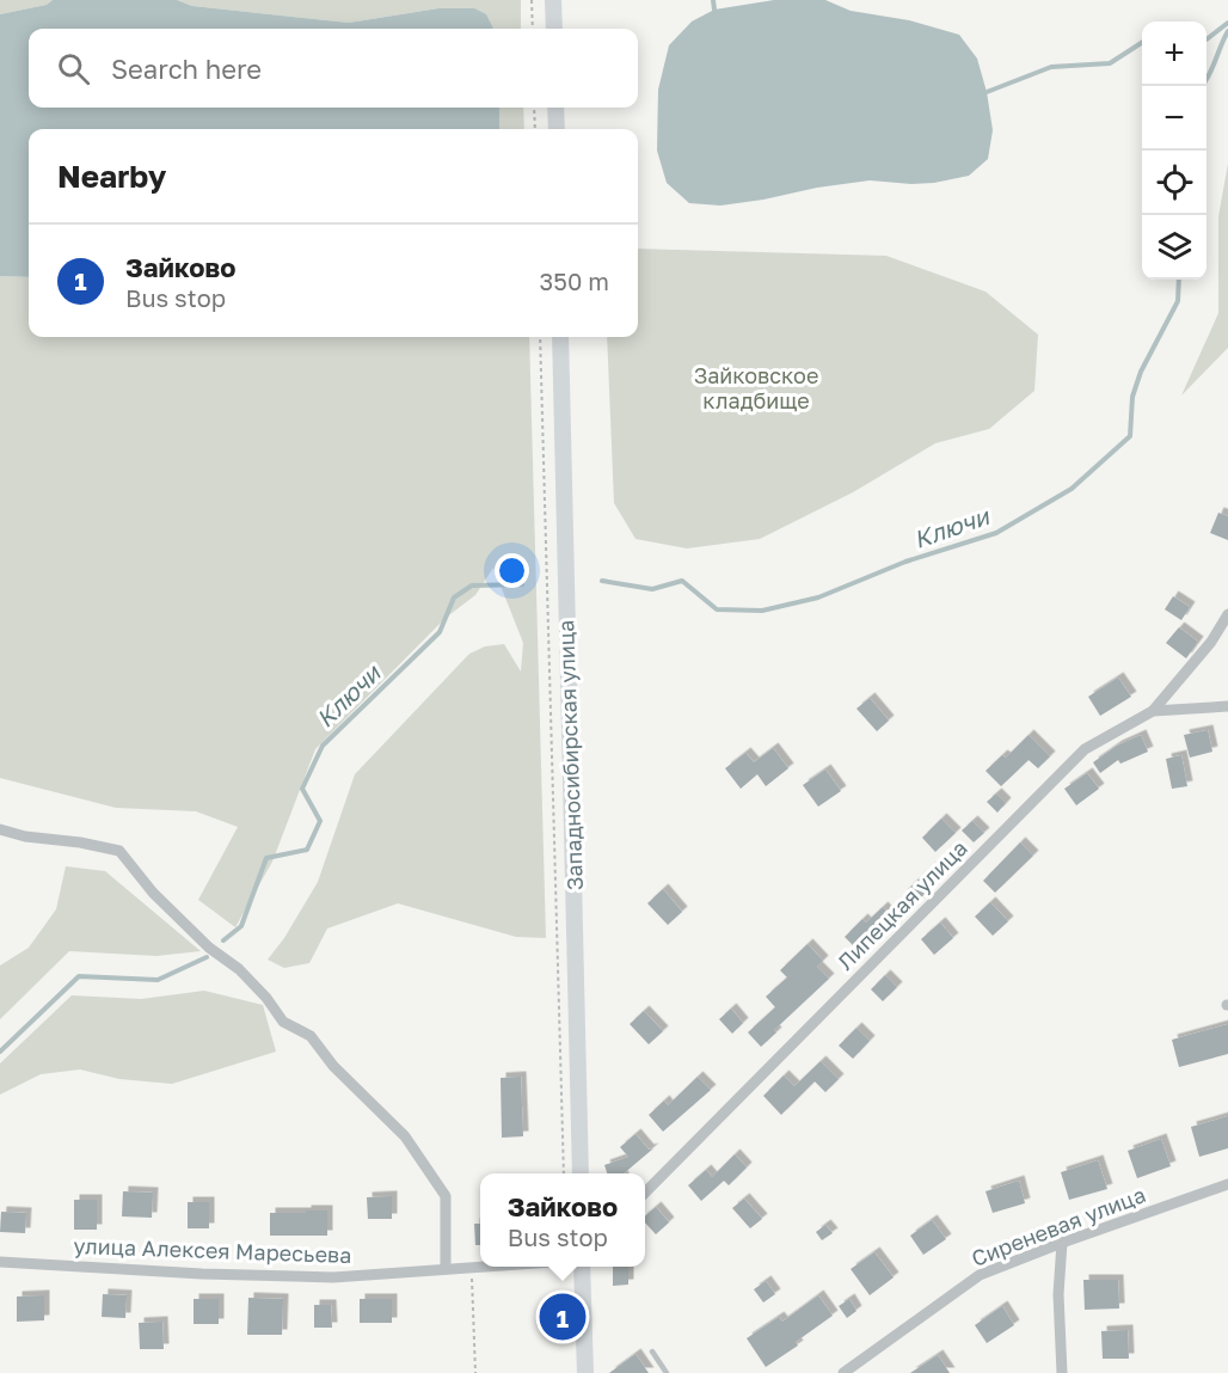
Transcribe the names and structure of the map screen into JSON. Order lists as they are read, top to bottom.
{
  "streets": {
    "main road": ["Западносибирская улица"],
    "street": ["Липецкая улица", "Сиреневая улица", "улица Алексея Маресьева"]
  },
  "water": ["Ключи"],
  "parks": ["Зайковское кладбище"],
  "page": {
    "map_buttons": ["+", "−"],
    "search": "Search here",
    "heading": "Nearby",
    "list": [
      {
        "mark": "1",
        "name": "Зайково",
        "note": "Bus stop",
        "value": "350 m"
      }
    ],
    "popup": ["Зайково", "Bus stop"],
    "pins": "1"
  }
}
